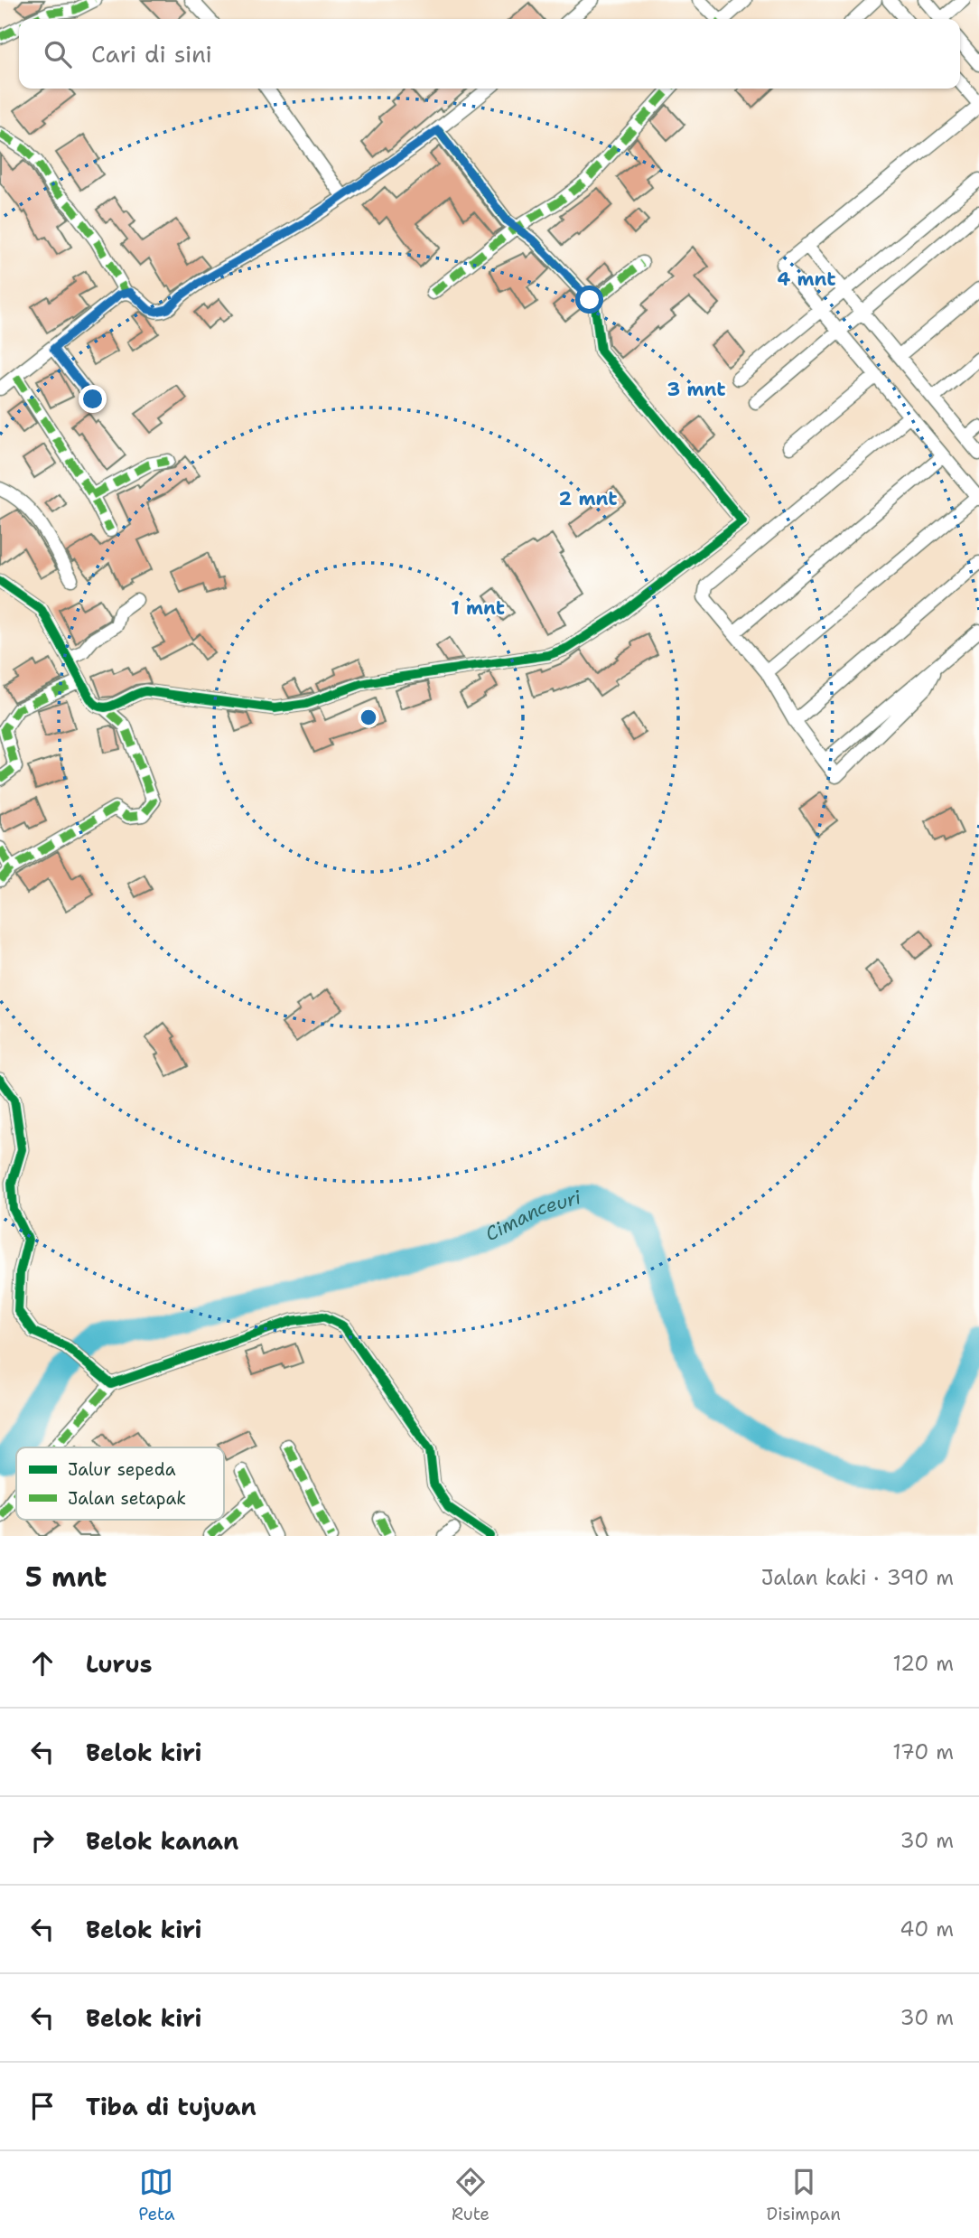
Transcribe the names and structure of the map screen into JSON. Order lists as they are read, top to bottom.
{
  "water": ["Cimanceuri"],
  "legend": ["Jalur sepeda", "Jalan setapak"],
  "page": {
    "search": "Cari di sini",
    "heading": ["5 mnt", "Jalan kaki · 390 m"],
    "list": [
      ["Lurus", "120 m"],
      ["Belok kiri", "170 m"],
      ["Belok kanan", "30 m"],
      ["Belok kiri", "40 m"],
      ["Belok kiri", "30 m"],
      "Tiba di tujuan"
    ],
    "nav": ["Peta", "Rute", "Disimpan"]
  },
  "rings": [
    "4 mnt",
    "3 mnt",
    "2 mnt",
    "1 mnt"
  ]
}
